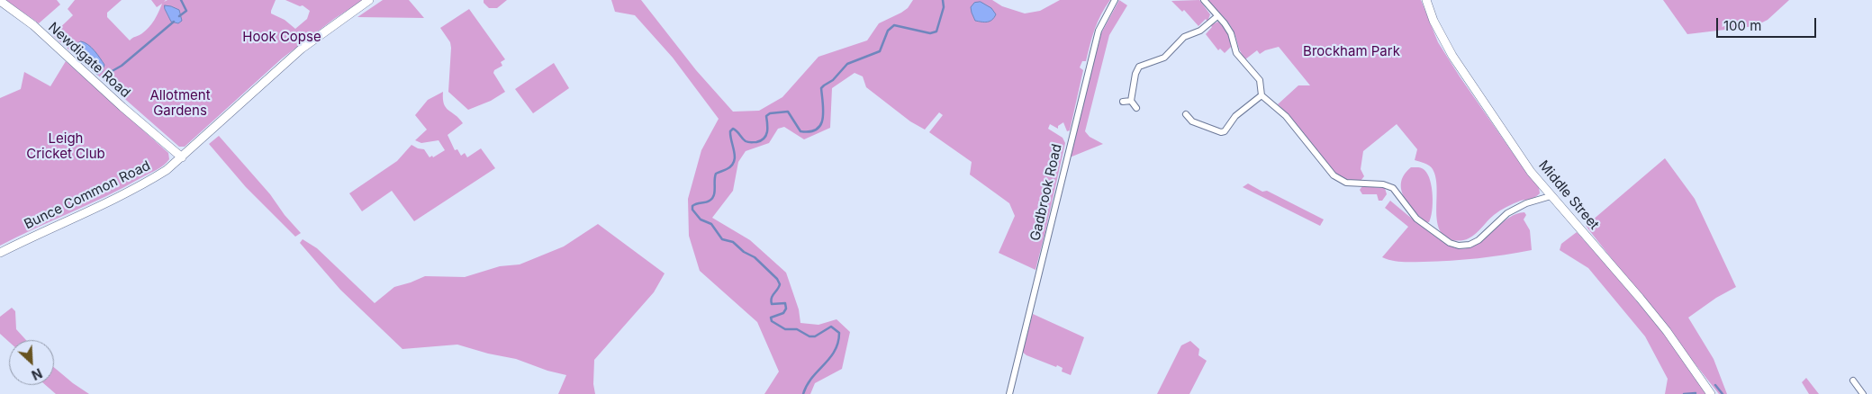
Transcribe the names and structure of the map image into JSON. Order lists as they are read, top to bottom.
{
  "streets": {
    "street": [
      "Newdigate Road",
      "Gadbrook Road",
      "Bunce Common Road",
      "Middle Street"
    ]
  },
  "crossings": [
    ["Newdigate Road", "Bunce Common Road"]
  ],
  "parks": [
    "Hook Copse",
    "Brockham Park",
    "Allotment Gardens",
    "Leigh Cricket Club"
  ],
  "scale_bar": "100 m",
  "north": "bottom right"
}
